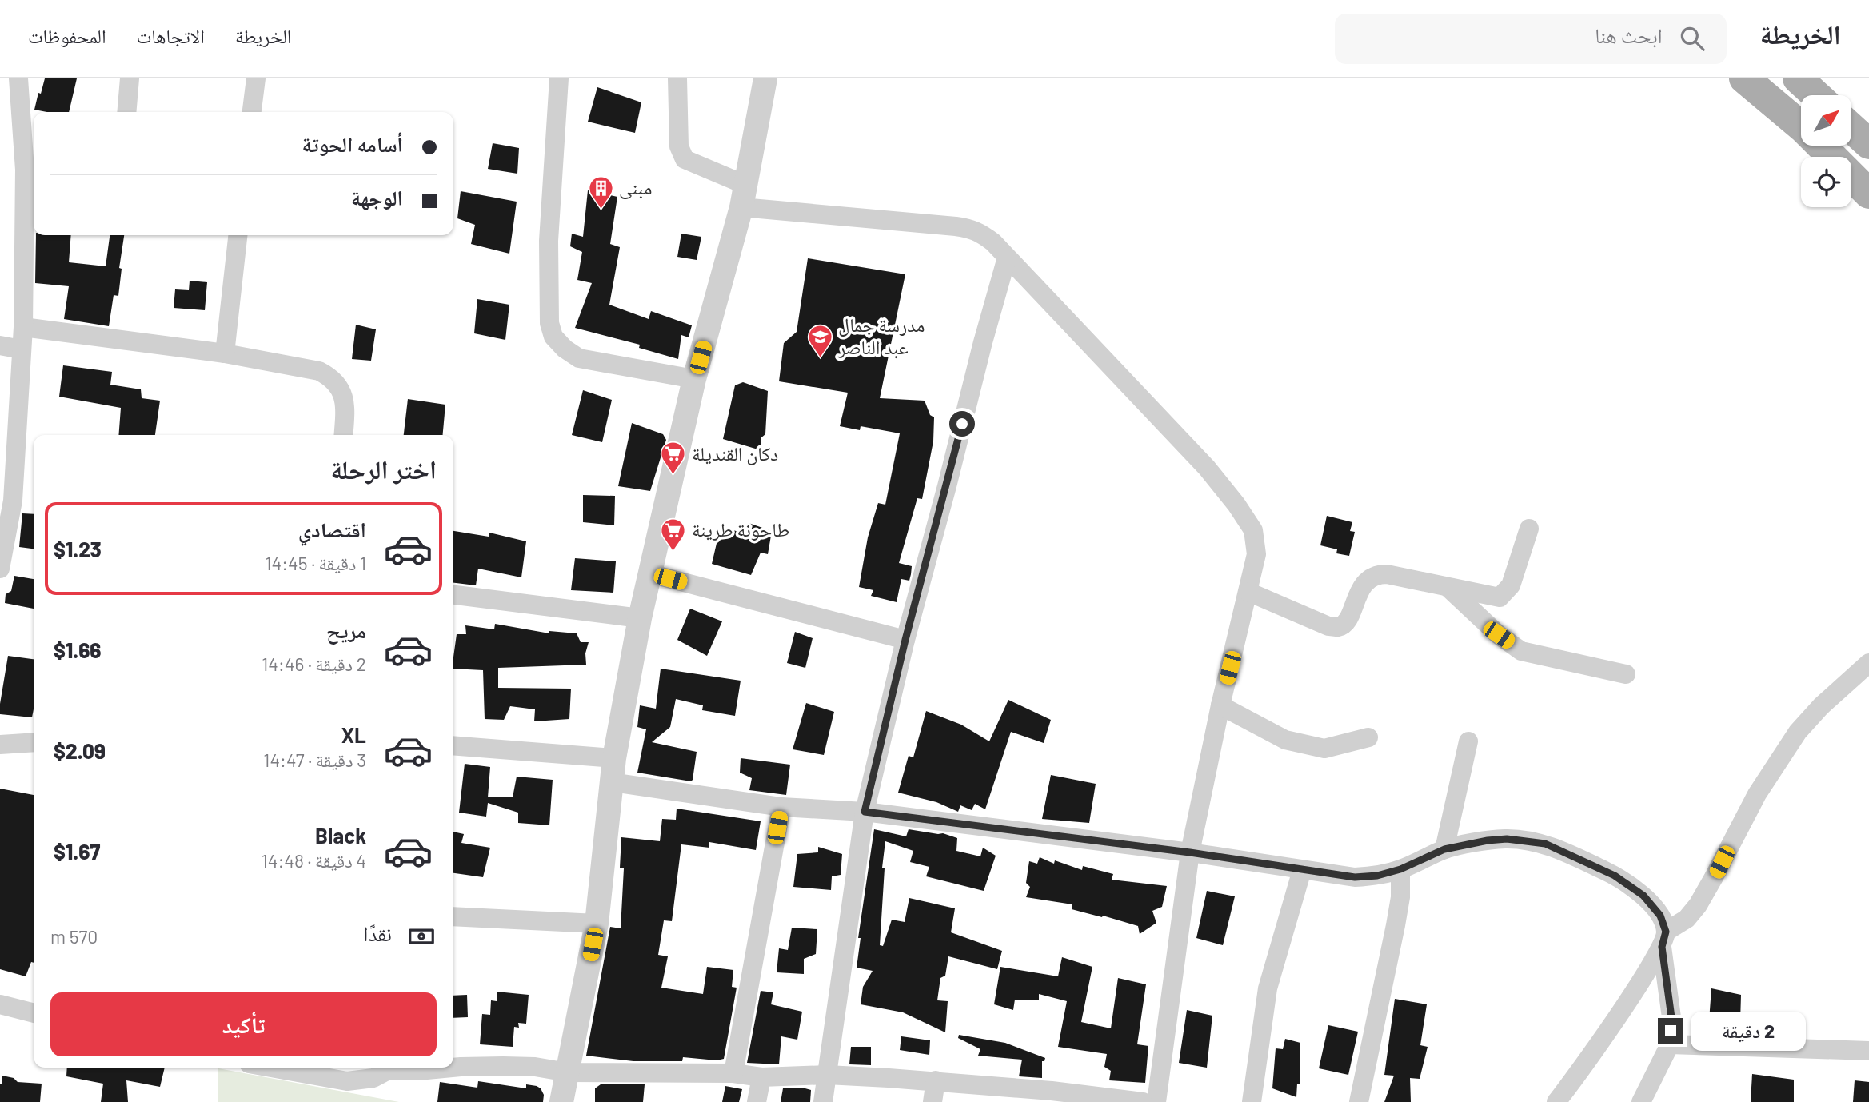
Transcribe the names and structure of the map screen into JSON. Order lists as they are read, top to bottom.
{
  "places": {
    "building": ["مبنى"],
    "school or university": ["مدرسة جمال عبد الناصر"],
    "supermarket": ["دكان القنديلة", "طاحونة طرينة"]
  },
  "north": "top right",
  "page": {
    "header": "الخريطة",
    "search": "ابحث هنا",
    "nav": ["الخريطة", "الاتجاهات", "المحفوظات"],
    "banner": ["أسامه الحوتة", "الوجهة"],
    "heading": "اختر الرحلة",
    "list": [
      {
        "name": "اقتصادي",
        "note": "1 دقيقة · 14:45",
        "value": "$1.23"
      },
      {
        "name": "مريح",
        "note": "2 دقيقة · 14:46",
        "value": "$1.66"
      },
      {
        "name": "XL",
        "note": "3 دقيقة · 14:47",
        "value": "$2.09"
      },
      {
        "name": "Black",
        "note": "4 دقيقة · 14:48",
        "value": "$1.67"
      }
    ],
    "pay": ["نقدًا", "570 m"],
    "buttons": "تأكيد",
    "bubble": "2 دقيقة"
  }
}
